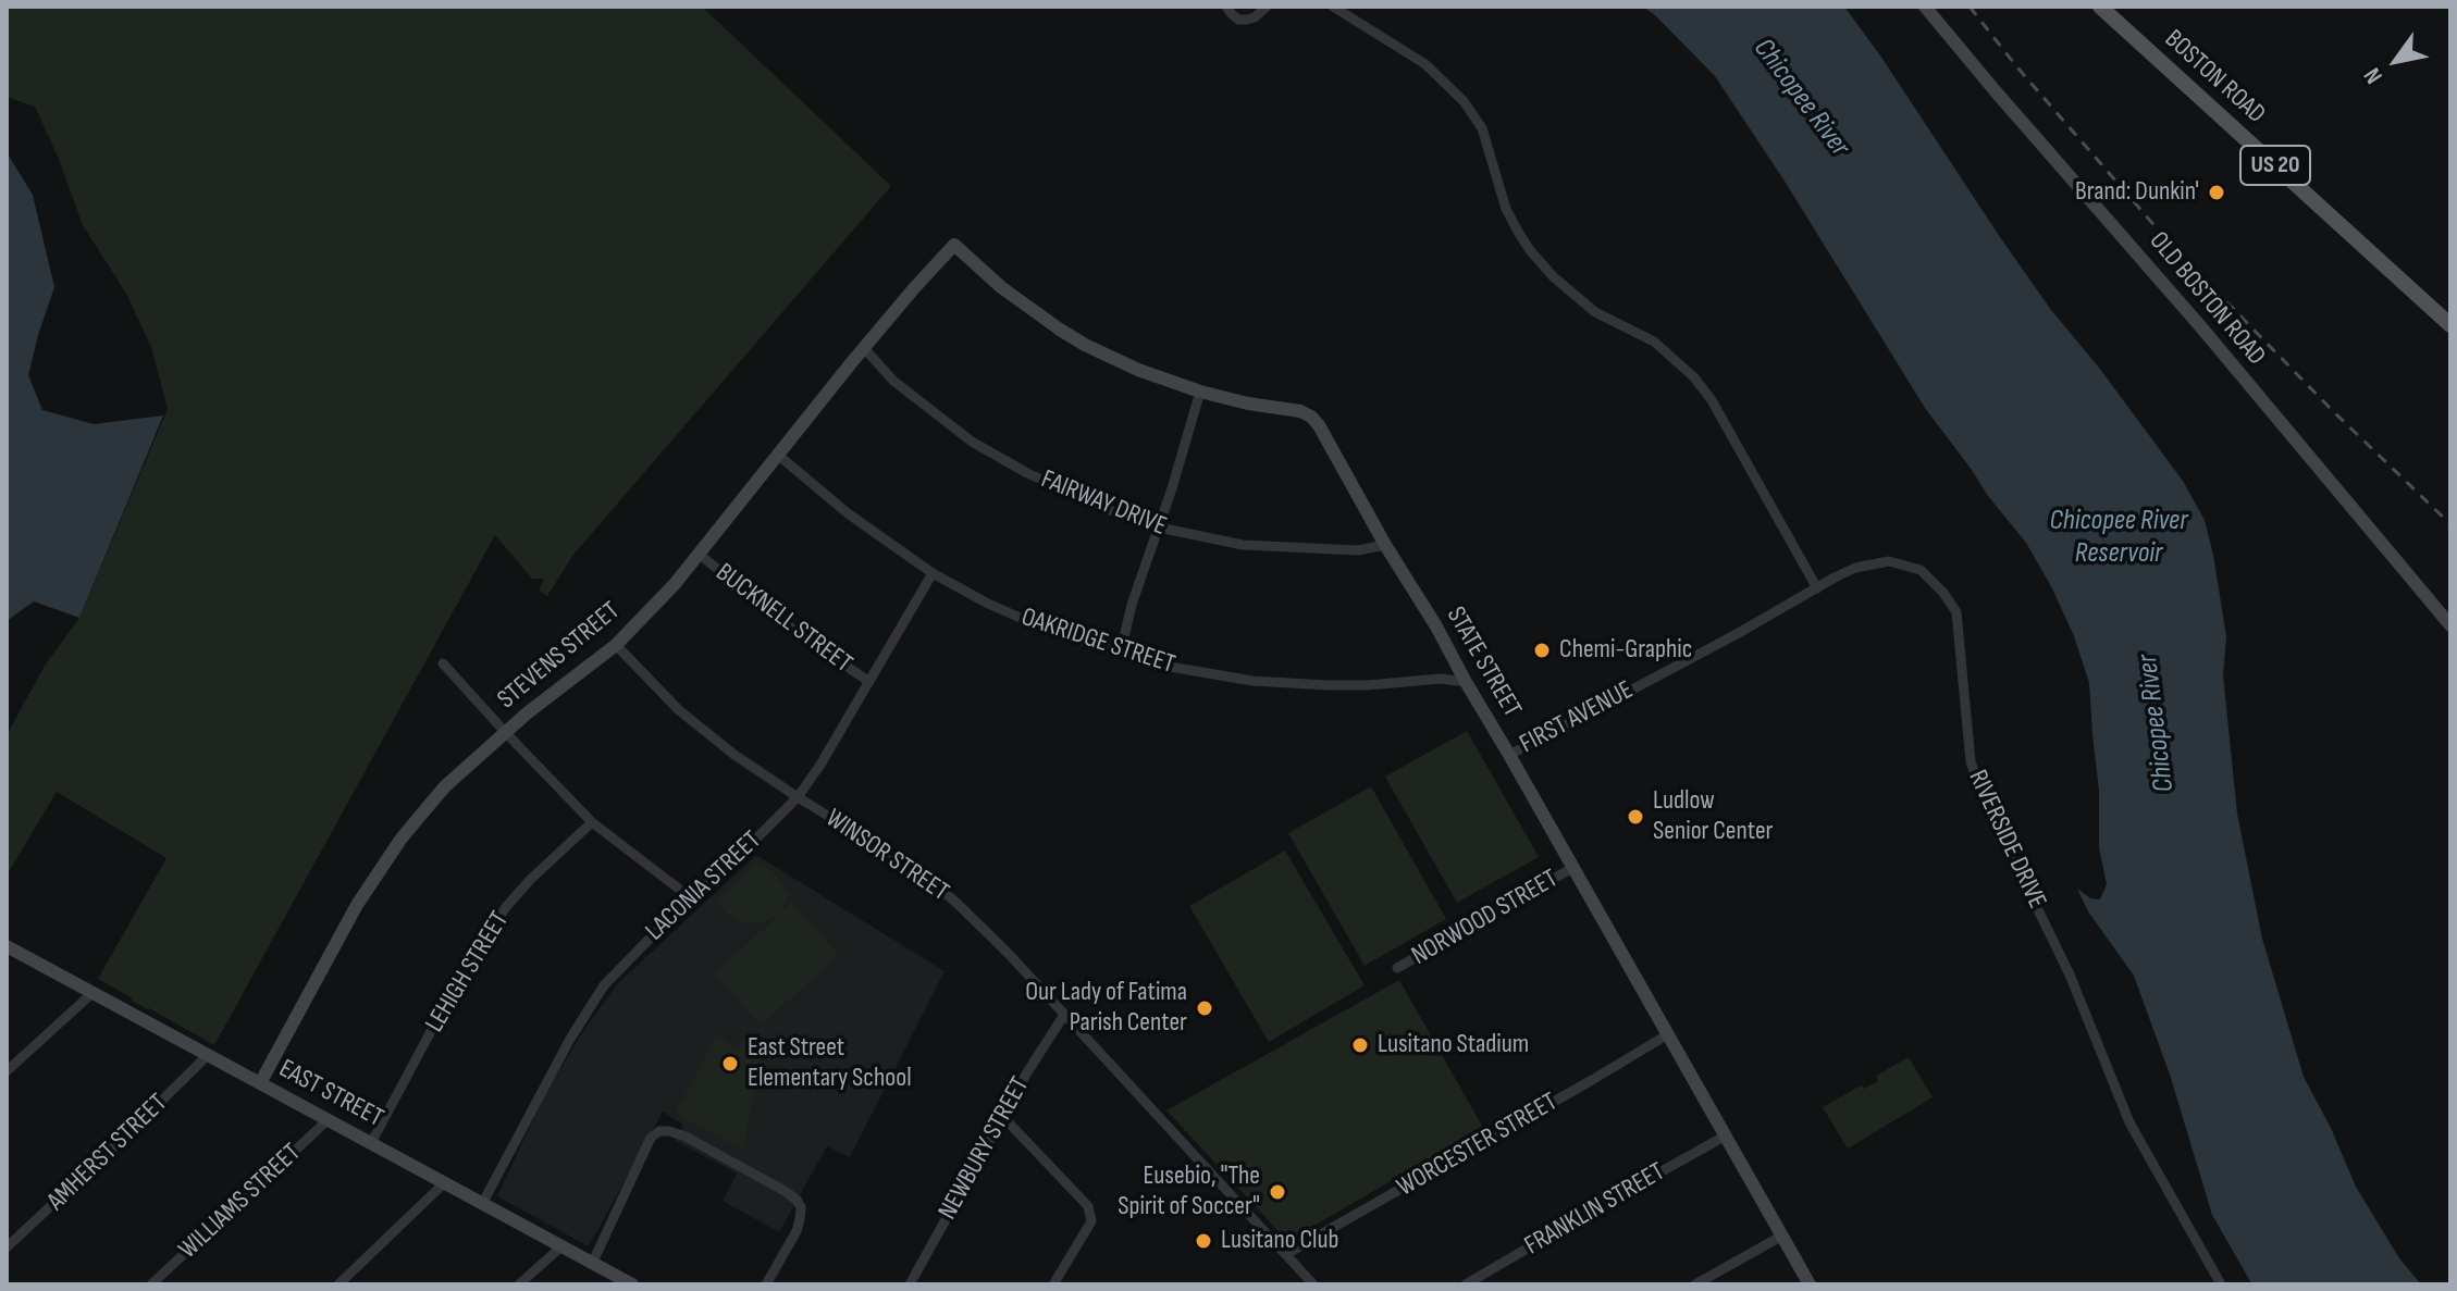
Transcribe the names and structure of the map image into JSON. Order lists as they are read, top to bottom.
{
  "streets": {
    "main road": ["BOSTON ROAD", "US 20"],
    "street": [
      "OLD BOSTON ROAD",
      "FAIRWAY DRIVE",
      "BUCKNELL STREET",
      "OAKRIDGE STREET",
      "STEVENS STREET",
      "STATE STREET",
      "FIRST AVENUE",
      "RIVERSIDE DRIVE",
      "WINSOR STREET",
      "LACONIA STREET",
      "NORWOOD STREET",
      "LEHIGH STREET",
      "EAST STREET",
      "WORCESTER STREET",
      "NEWBURY STREET",
      "AMHERST STREET",
      "WILLIAMS STREET",
      "FRANKLIN STREET"
    ]
  },
  "crossings": [
    ["FAIRWAY DRIVE", "STEVENS STREET"],
    ["FAIRWAY DRIVE", "STATE STREET"],
    ["BUCKNELL STREET", "STEVENS STREET"],
    ["BUCKNELL STREET", "LACONIA STREET"],
    ["OAKRIDGE STREET", "STEVENS STREET"],
    ["OAKRIDGE STREET", "STATE STREET"],
    ["OAKRIDGE STREET", "LACONIA STREET"],
    ["STEVENS STREET", "STATE STREET"],
    ["STEVENS STREET", "WINSOR STREET"],
    ["STEVENS STREET", "EAST STREET"],
    ["STATE STREET", "FIRST AVENUE"],
    ["STATE STREET", "NORWOOD STREET"],
    ["STATE STREET", "WORCESTER STREET"],
    ["STATE STREET", "FRANKLIN STREET"],
    ["FIRST AVENUE", "RIVERSIDE DRIVE"],
    ["WINSOR STREET", "LACONIA STREET"],
    ["WINSOR STREET", "WORCESTER STREET"],
    ["WINSOR STREET", "NEWBURY STREET"],
    ["LACONIA STREET", "EAST STREET"],
    ["LEHIGH STREET", "EAST STREET"],
    ["EAST STREET", "AMHERST STREET"],
    ["EAST STREET", "WILLIAMS STREET"]
  ],
  "water": ["Chicopee River", "Chicopee River Reservoir"],
  "places": [
    "Brand: Dunkin'",
    "Chemi-Graphic",
    "Ludlow Senior Center",
    "Our Lady of Fatima Parish Center",
    "Lusitano Stadium",
    "East Street Elementary School",
    "Eusebio, \"The Spirit of Soccer\"",
    "Lusitano Club"
  ],
  "north": "bottom left"
}
